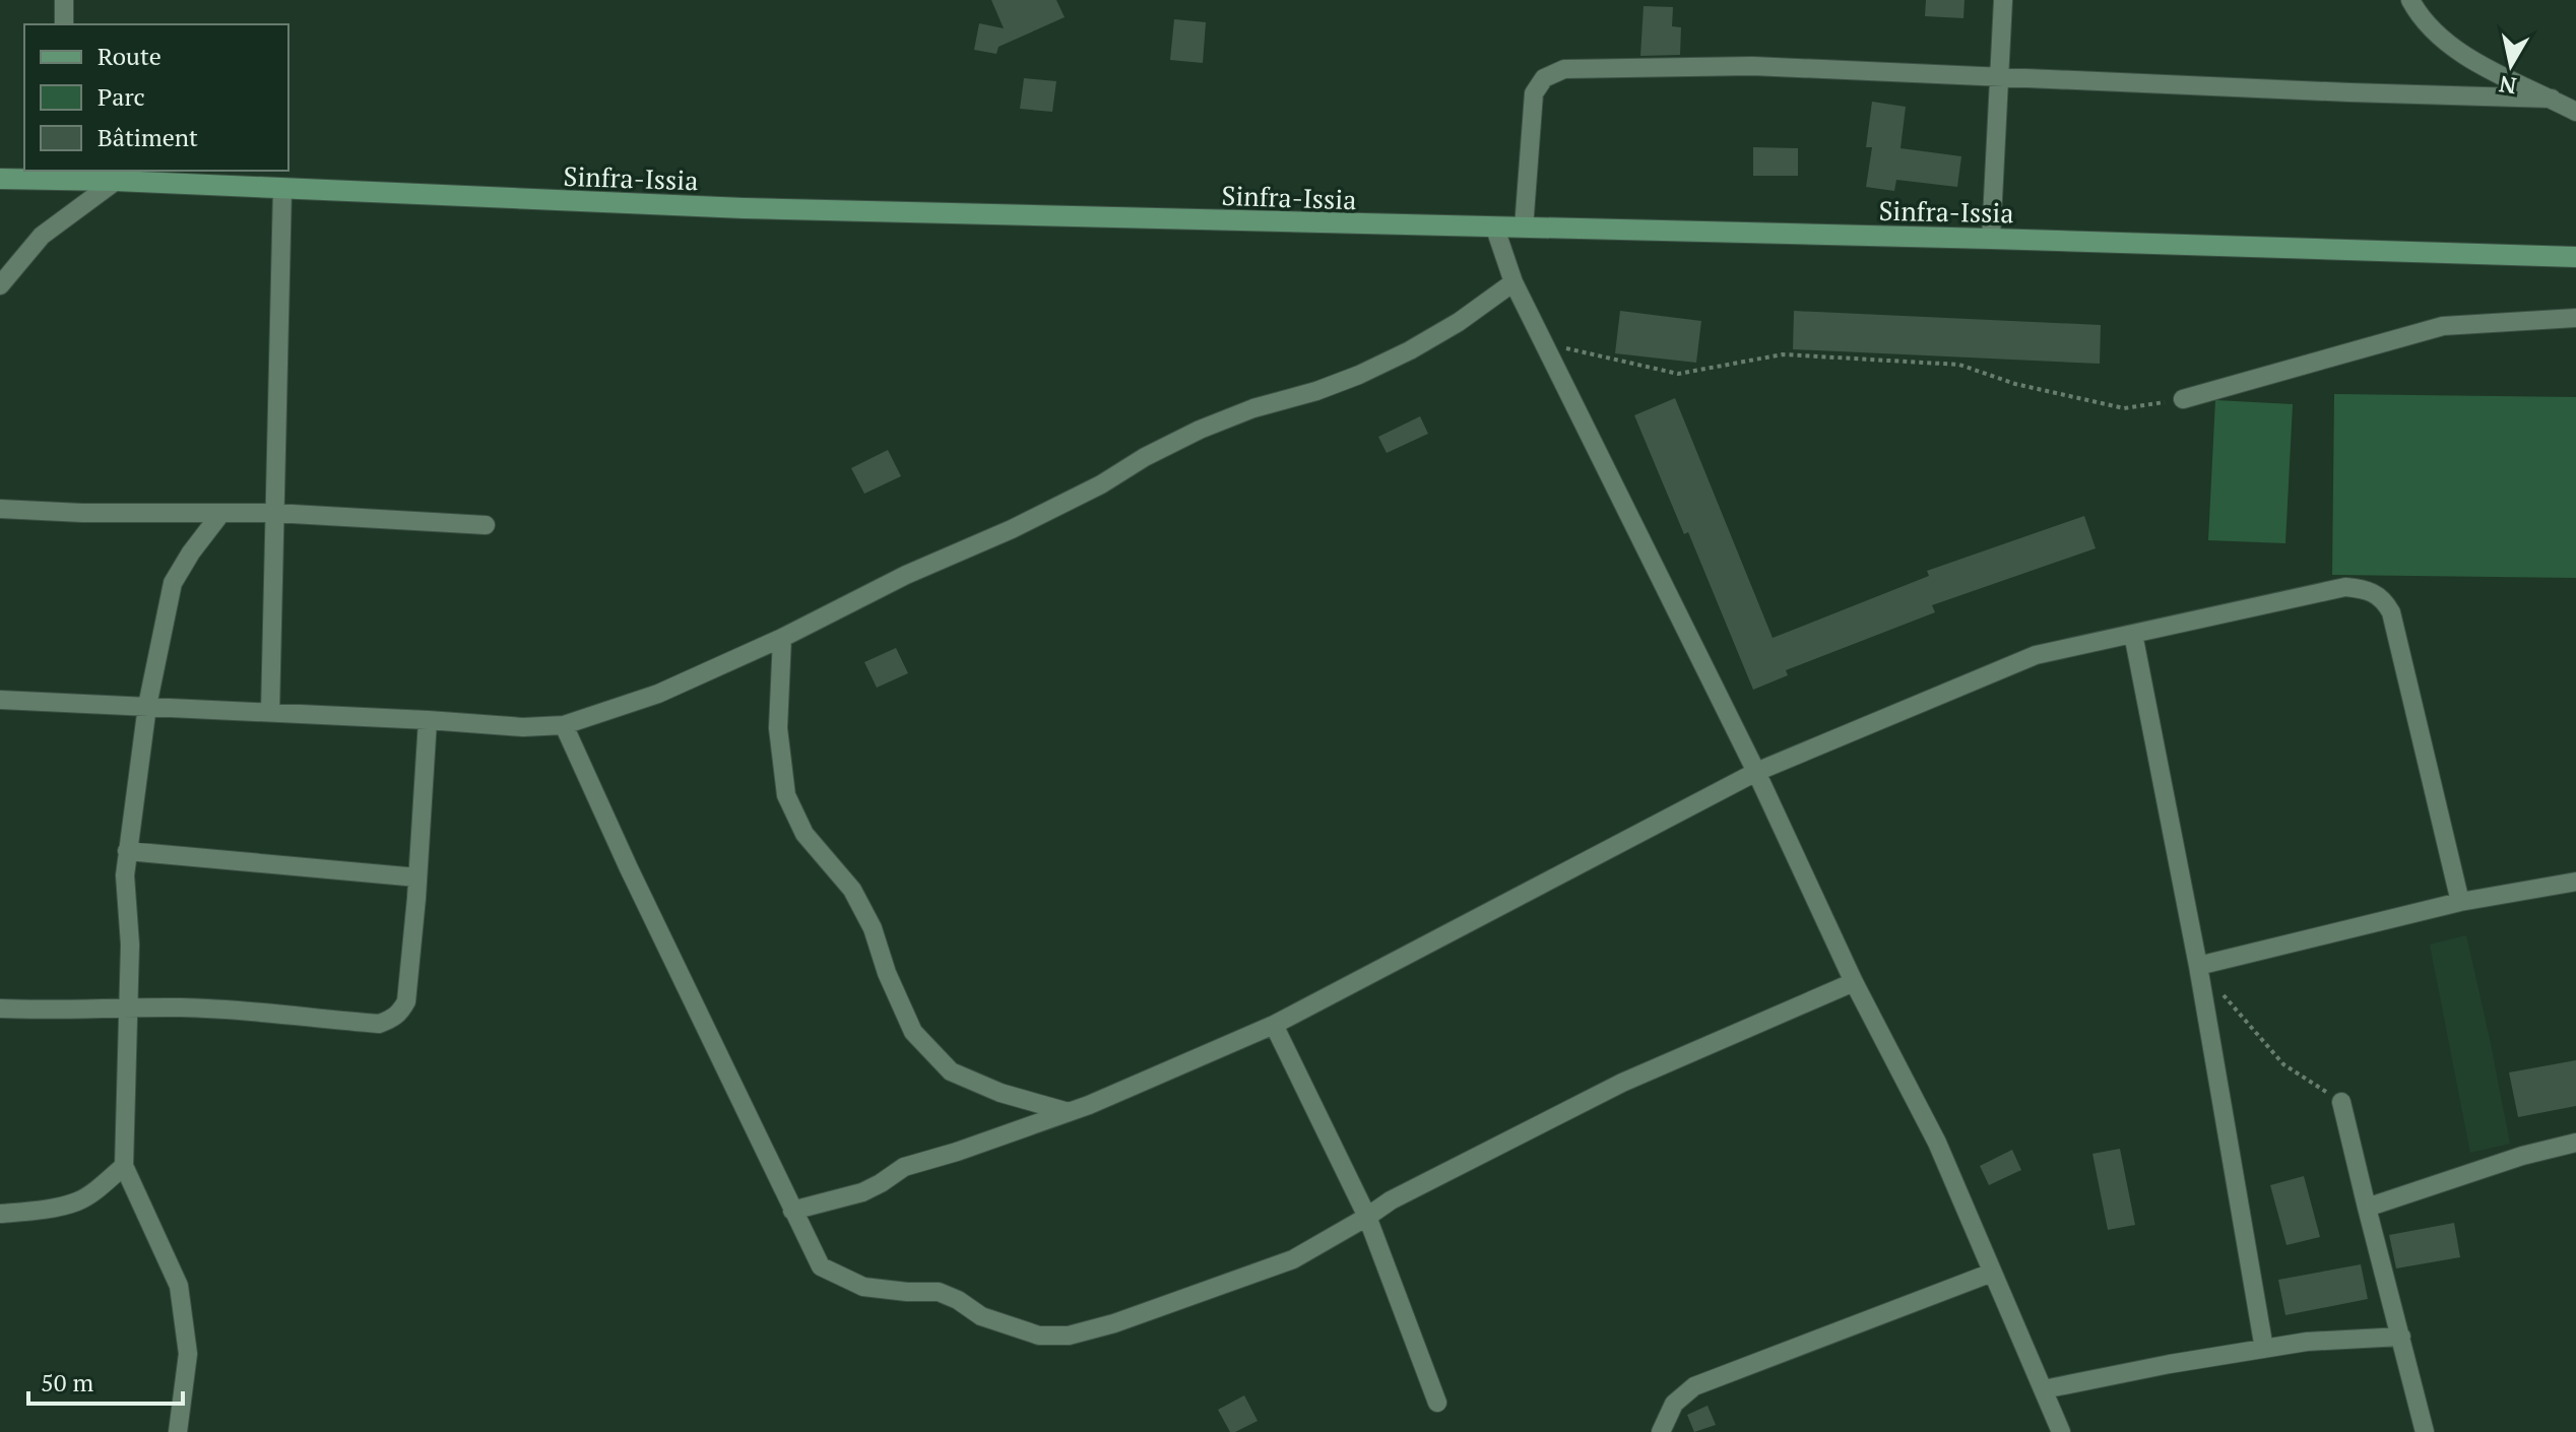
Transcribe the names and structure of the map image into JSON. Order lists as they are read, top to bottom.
{
  "streets": {
    "main road": ["Sinfra-Issia"]
  },
  "legend": ["Route", "Parc", "Bâtiment"],
  "scale_bar": "50 m",
  "north": "bottom"
}
